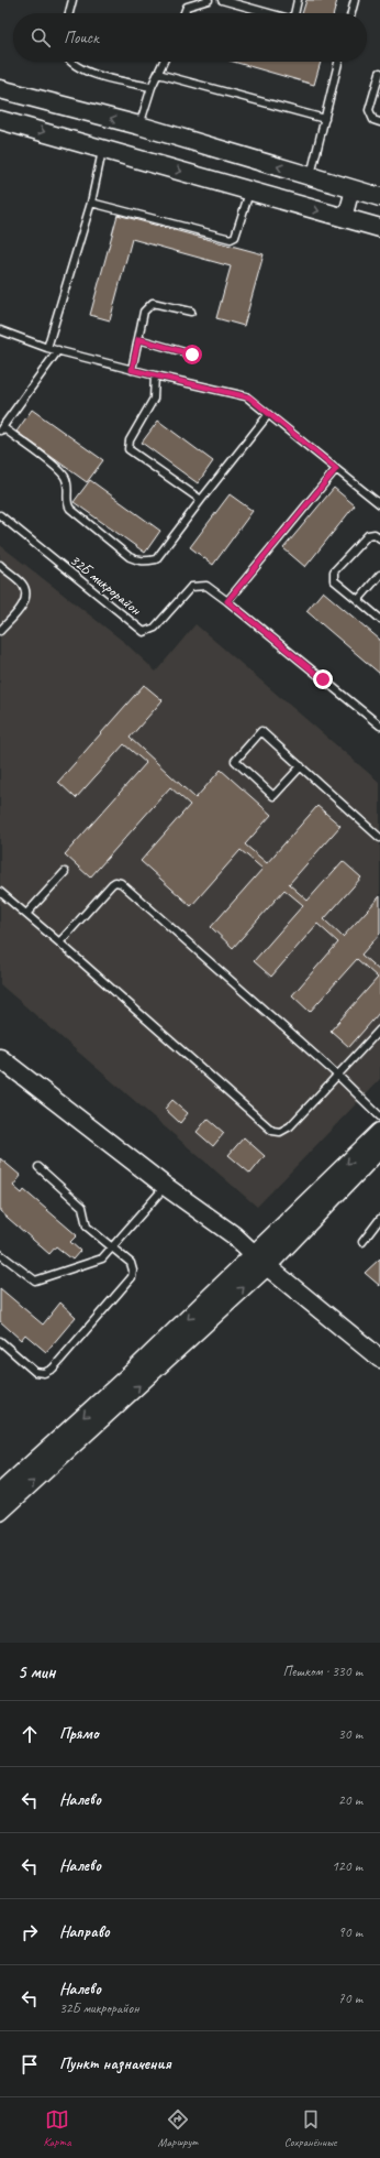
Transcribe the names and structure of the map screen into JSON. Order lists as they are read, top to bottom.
{
  "streets": {
    "lane": ["32Б микрорайон"]
  },
  "page": {
    "search": "Поиск",
    "heading": ["5 мин", "Пешком · 330 m"],
    "list": [
      ["Прямо", "30 m"],
      ["Налево", "20 m"],
      ["Налево", "120 m"],
      ["Направо", "90 m"],
      ["Налево", "32Б микрорайон", "70 m"],
      "Пункт назначения"
    ],
    "nav": ["Карта", "Маршрут", "Сохранённые"]
  }
}
